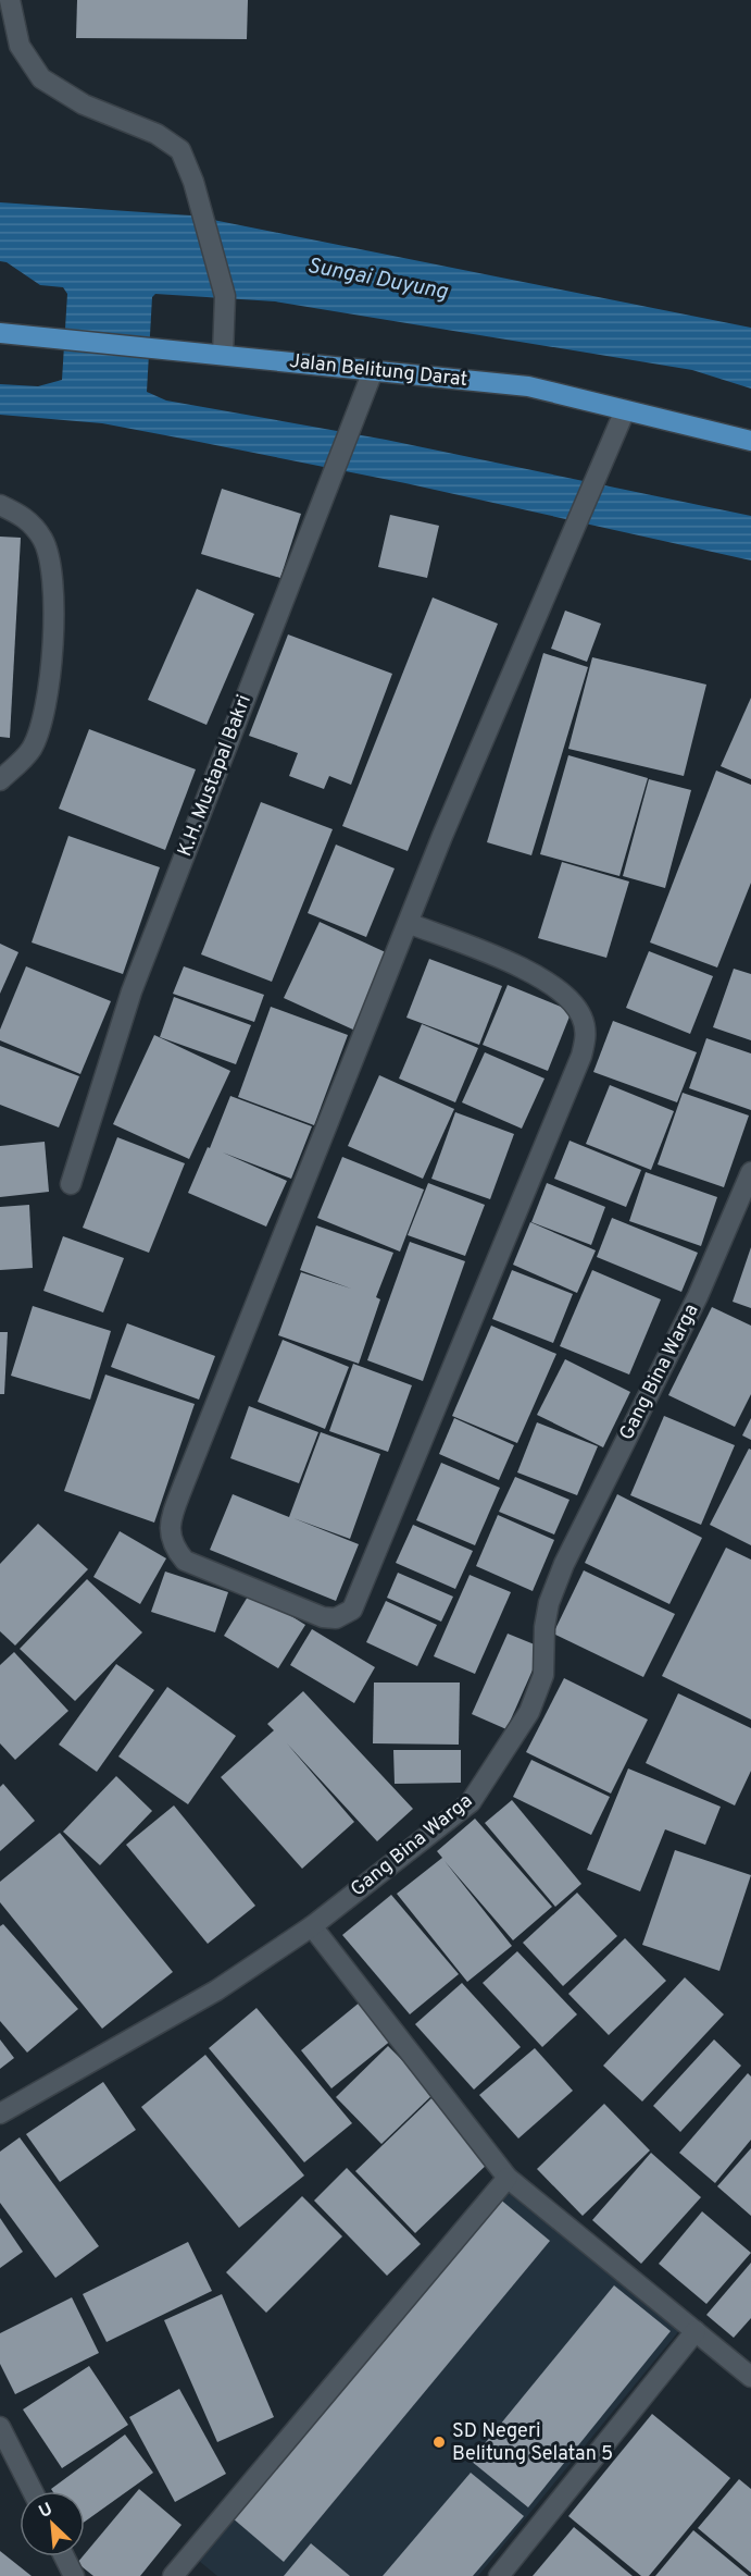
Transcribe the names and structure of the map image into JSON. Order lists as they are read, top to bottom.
{
  "streets": {
    "main road": ["Jalan Belitung Darat"],
    "street": ["K.H. Mustapal Bakri", "Gang Bina Warga"]
  },
  "crossings": [
    ["Jalan Belitung Darat", "K.H. Mustapal Bakri"]
  ],
  "water": ["Sungai Duyung"],
  "places": ["SD Negeri Belitung Selatan 5"],
  "north": "top left"
}
